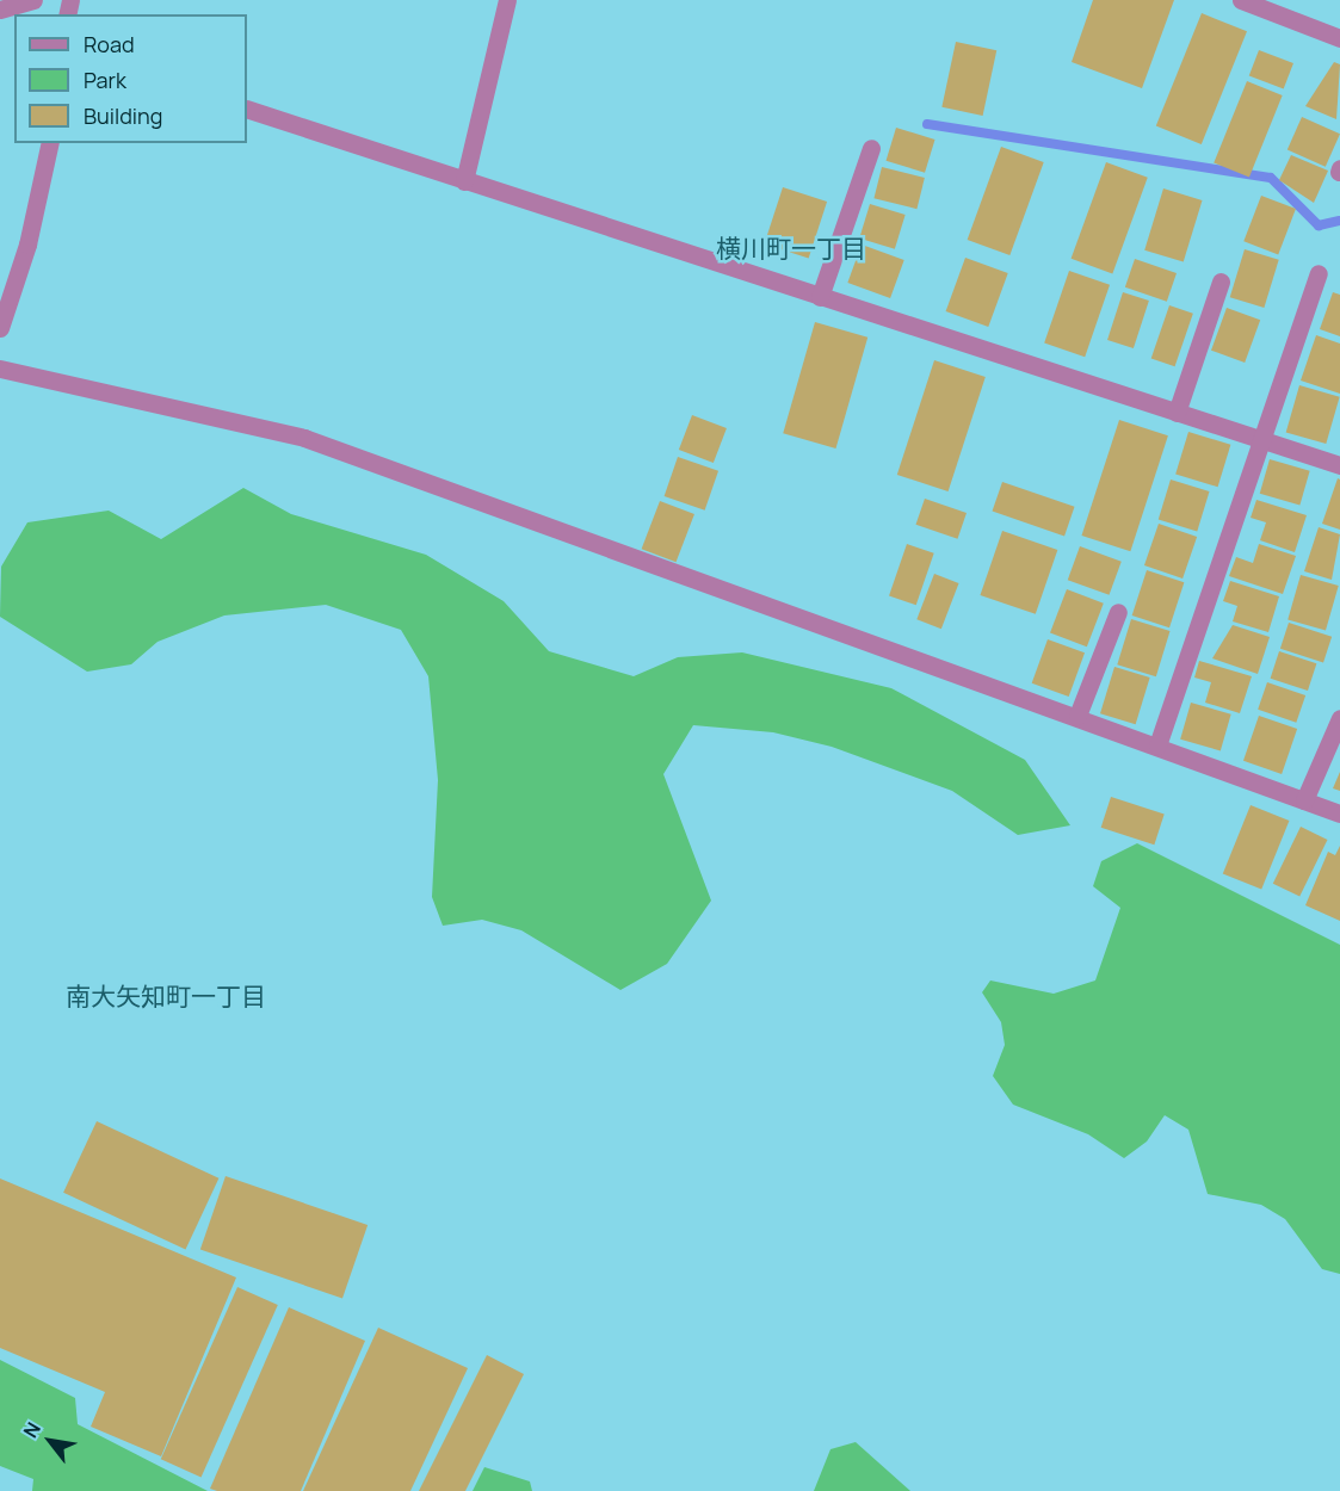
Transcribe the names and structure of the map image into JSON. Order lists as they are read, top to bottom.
{
  "districts": ["横川町一丁目", "南大矢知町一丁目"],
  "legend": ["Road", "Park", "Building"],
  "north": "top left"
}
